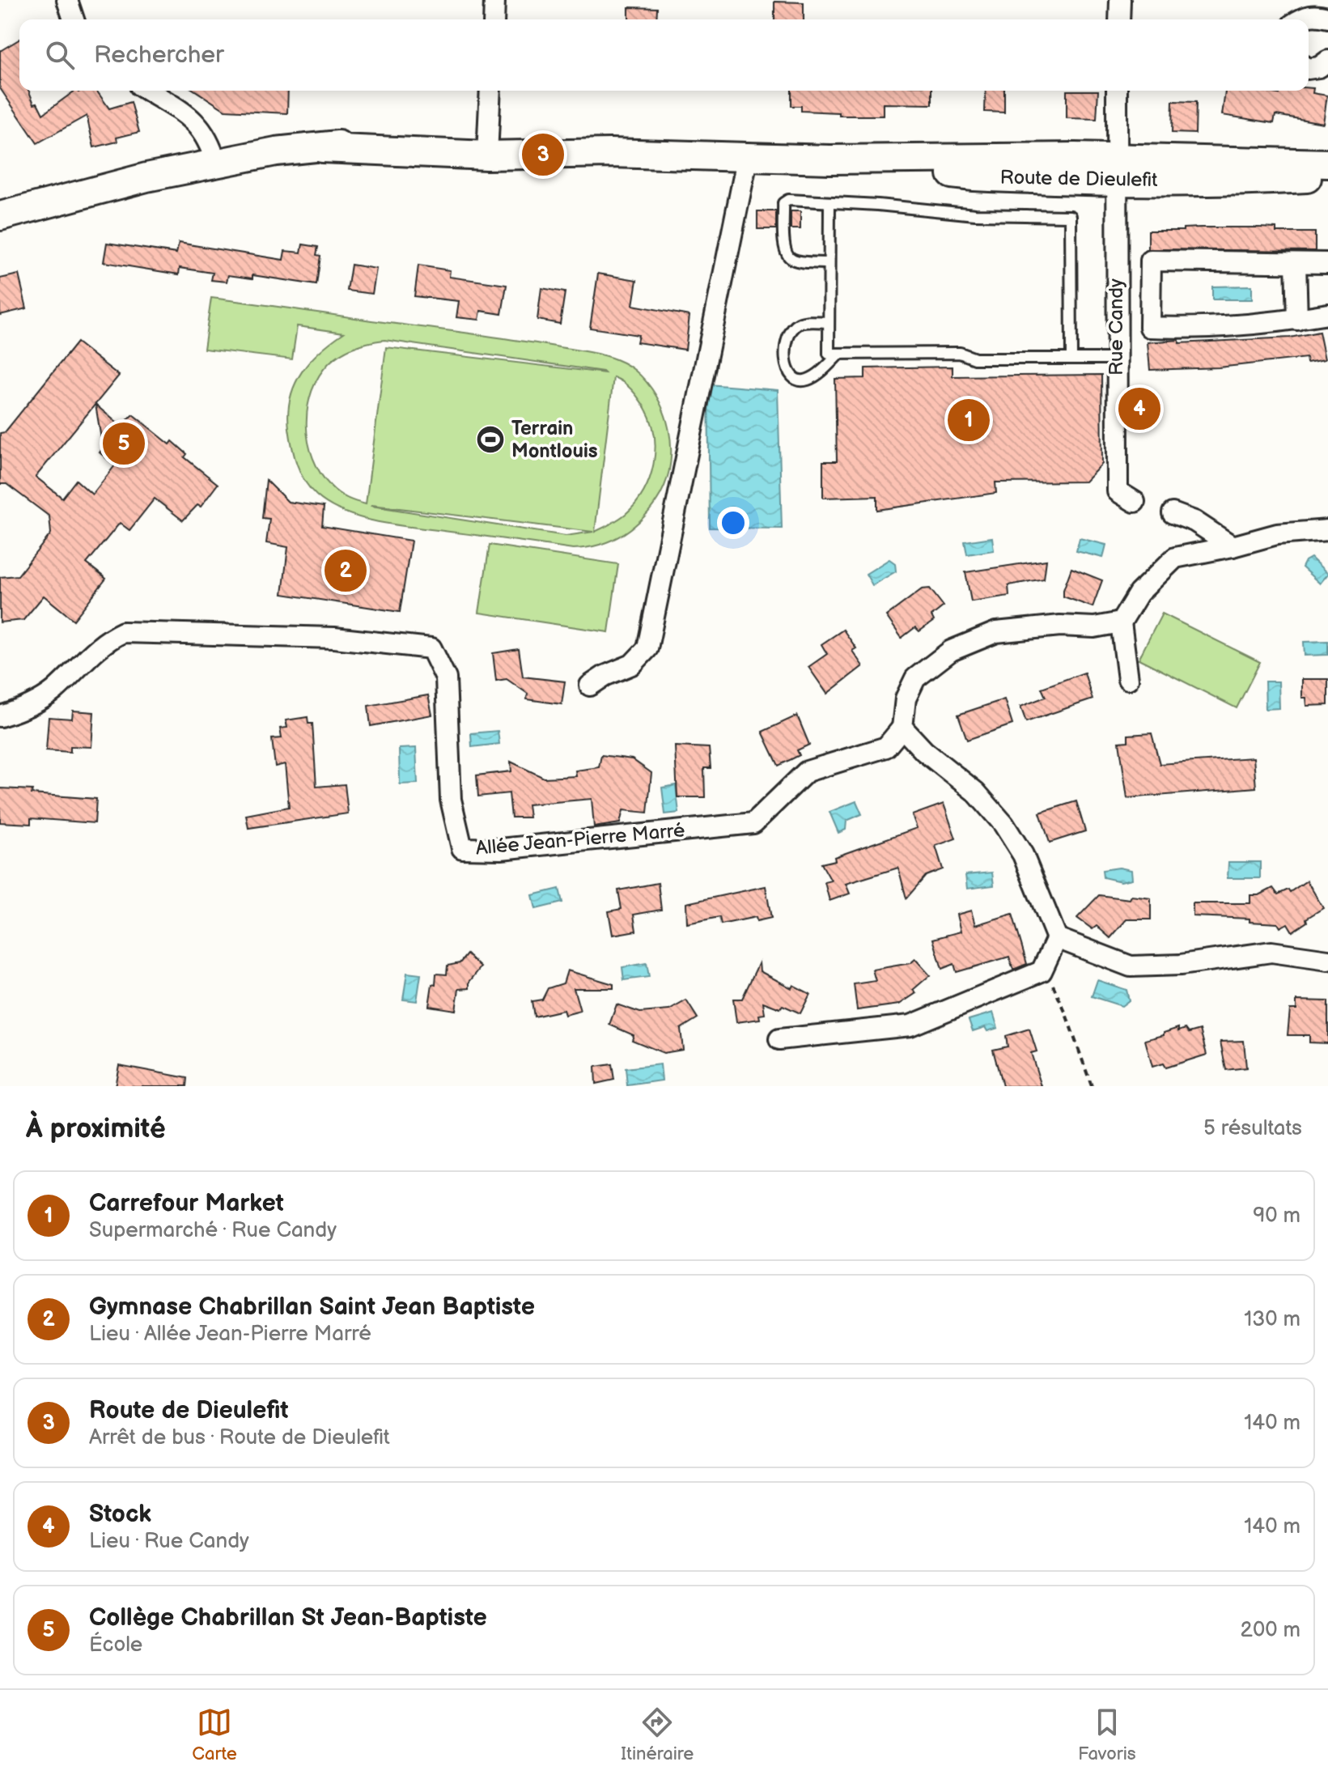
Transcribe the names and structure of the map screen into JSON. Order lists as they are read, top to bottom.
{
  "streets": {
    "main road": ["Route de Dieulefit"],
    "street": ["Rue Candy", "Allée Jean-Pierre Marré"]
  },
  "crossings": [
    ["Route de Dieulefit", "Rue Candy"]
  ],
  "places": {
    "sports": ["Terrain Montlouis"]
  },
  "page": {
    "search": "Rechercher",
    "pins": [
      "3",
      "4",
      "1",
      "5",
      "2"
    ],
    "heading": ["À proximité", "5 résultats"],
    "list": [
      {
        "mark": "1",
        "name": "Carrefour Market",
        "note": "Supermarché · Rue Candy",
        "value": "90 m"
      },
      {
        "mark": "2",
        "name": "Gymnase Chabrillan Saint Jean Baptiste",
        "note": "Lieu · Allée Jean-Pierre Marré",
        "value": "130 m"
      },
      {
        "mark": "3",
        "name": "Route de Dieulefit",
        "note": "Arrêt de bus · Route de Dieulefit",
        "value": "140 m"
      },
      {
        "mark": "4",
        "name": "Stock",
        "note": "Lieu · Rue Candy",
        "value": "140 m"
      },
      {
        "mark": "5",
        "name": "Collège Chabrillan St Jean-Baptiste",
        "note": "École",
        "value": "200 m"
      }
    ],
    "nav": ["Carte", "Itinéraire", "Favoris"]
  }
}
